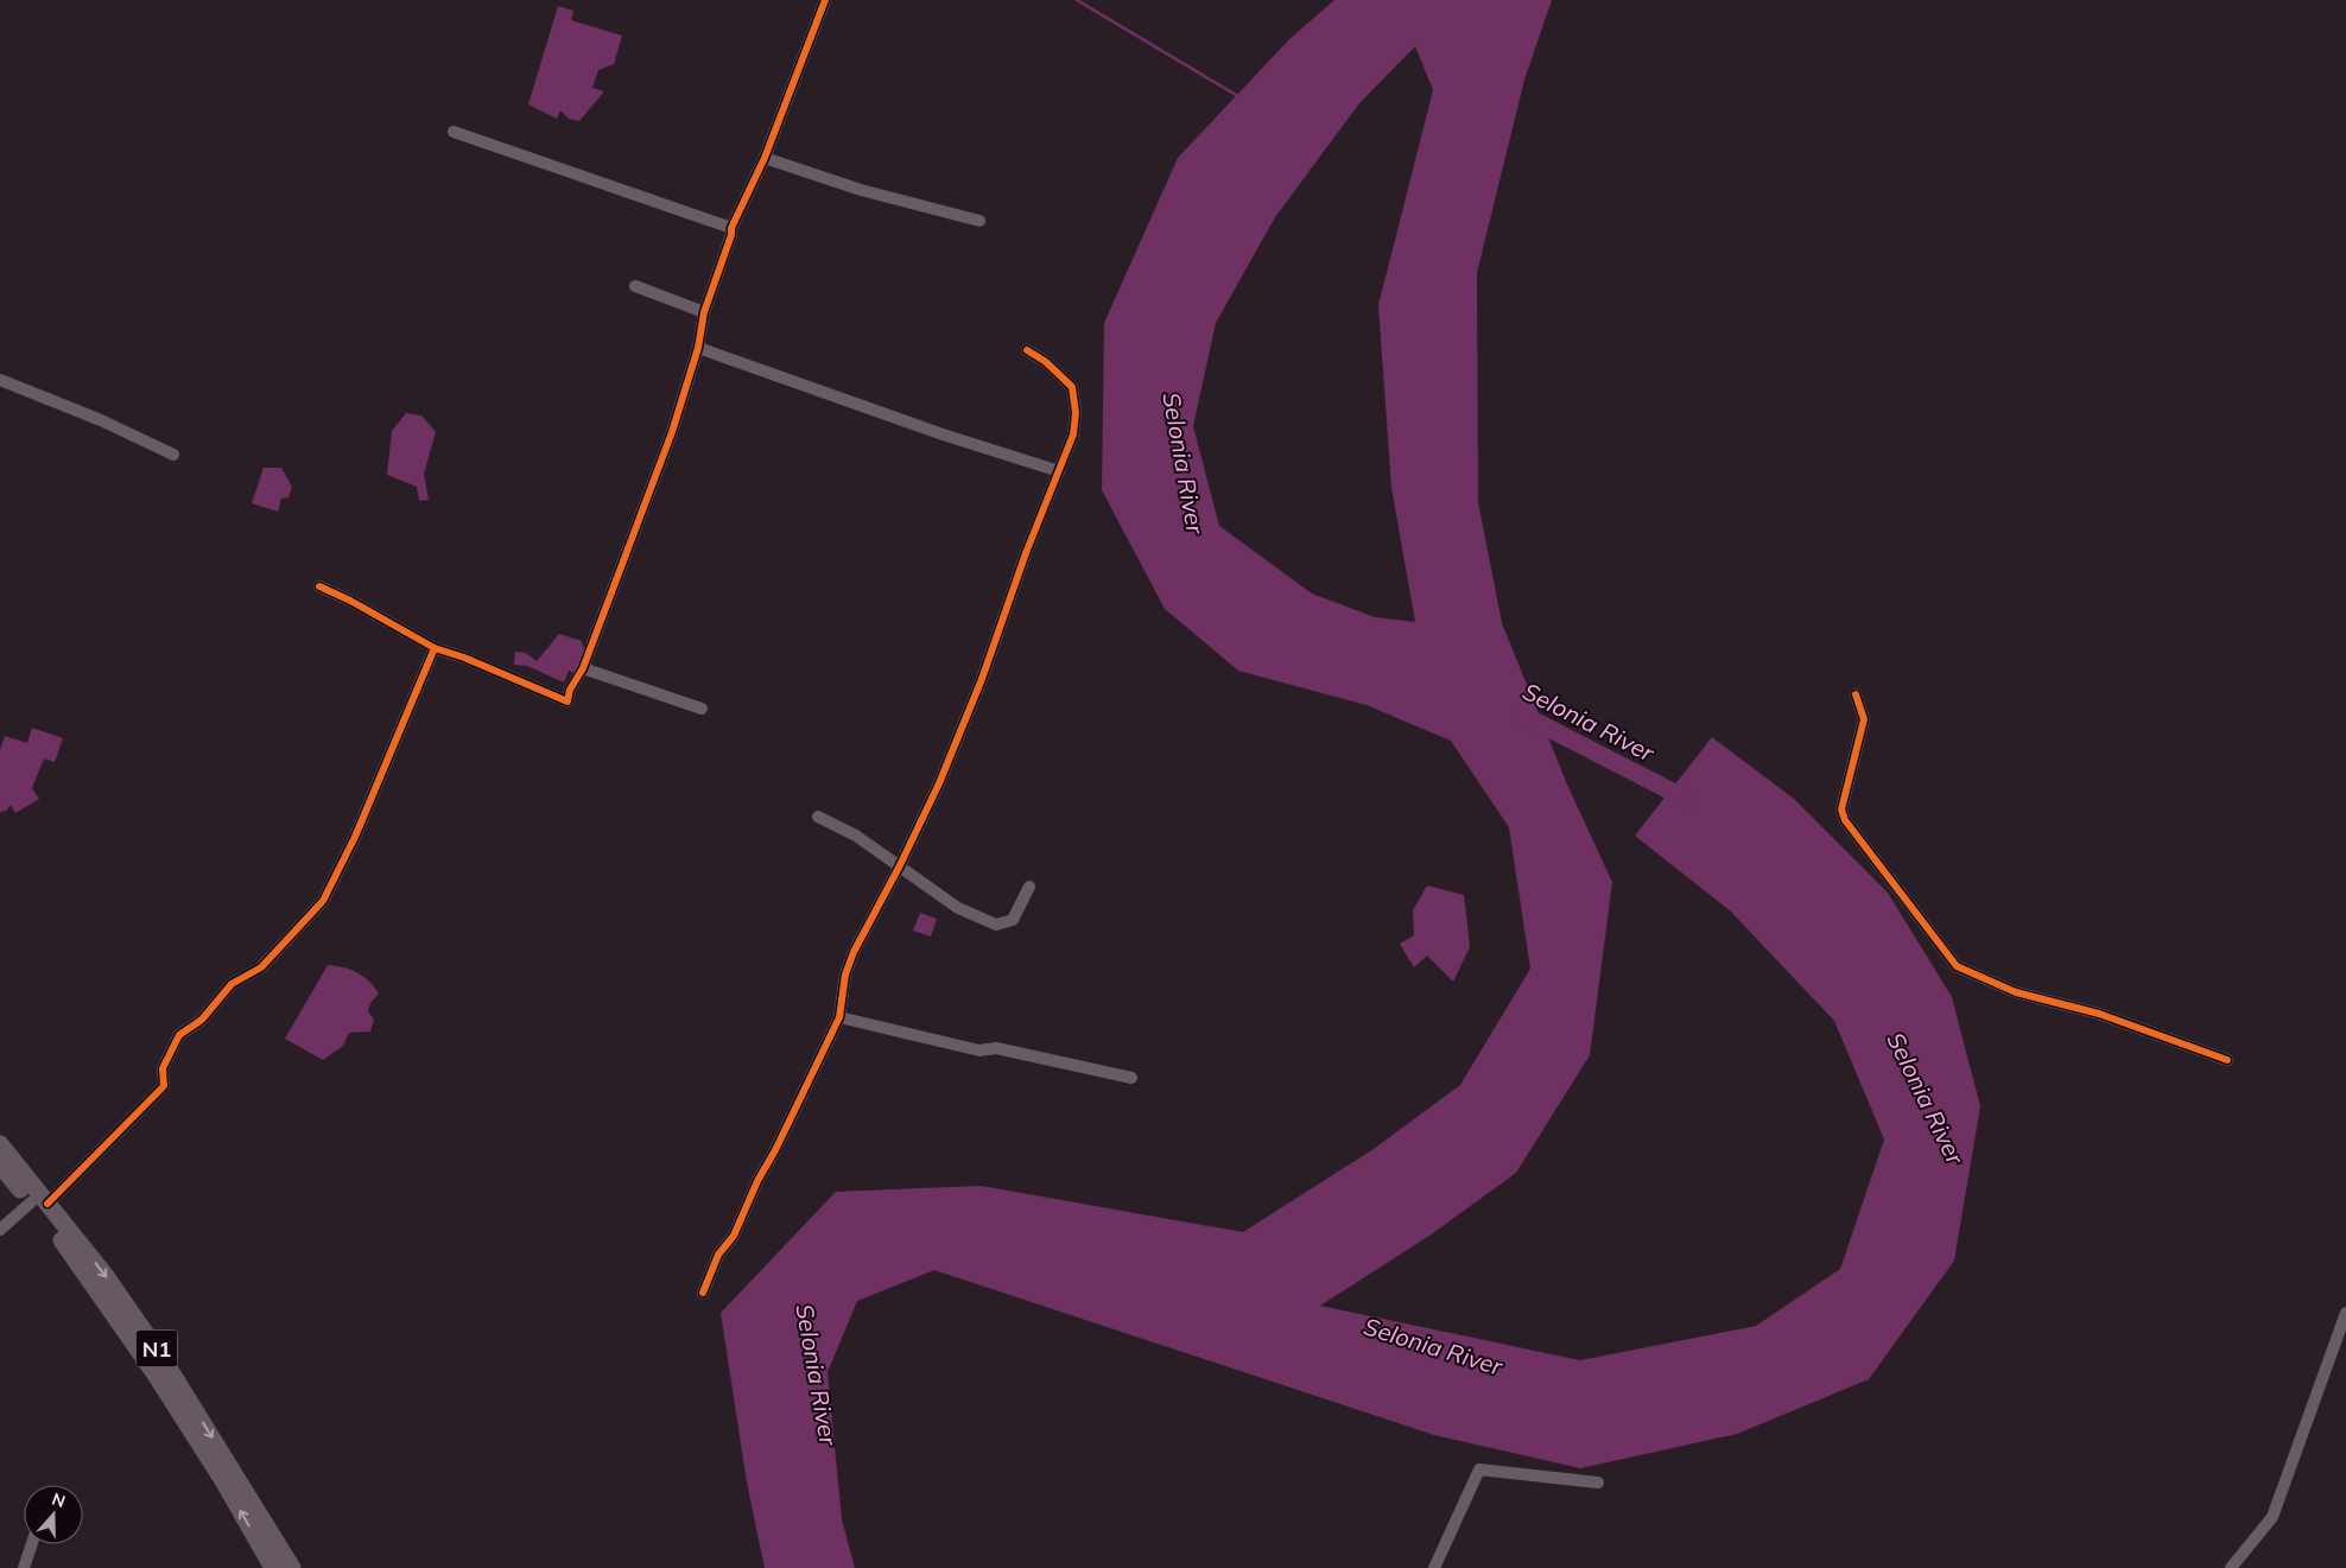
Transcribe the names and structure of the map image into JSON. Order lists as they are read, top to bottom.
{
  "streets": {
    "highway": ["N1"]
  },
  "water": ["Selonia River"],
  "north": "top"
}
